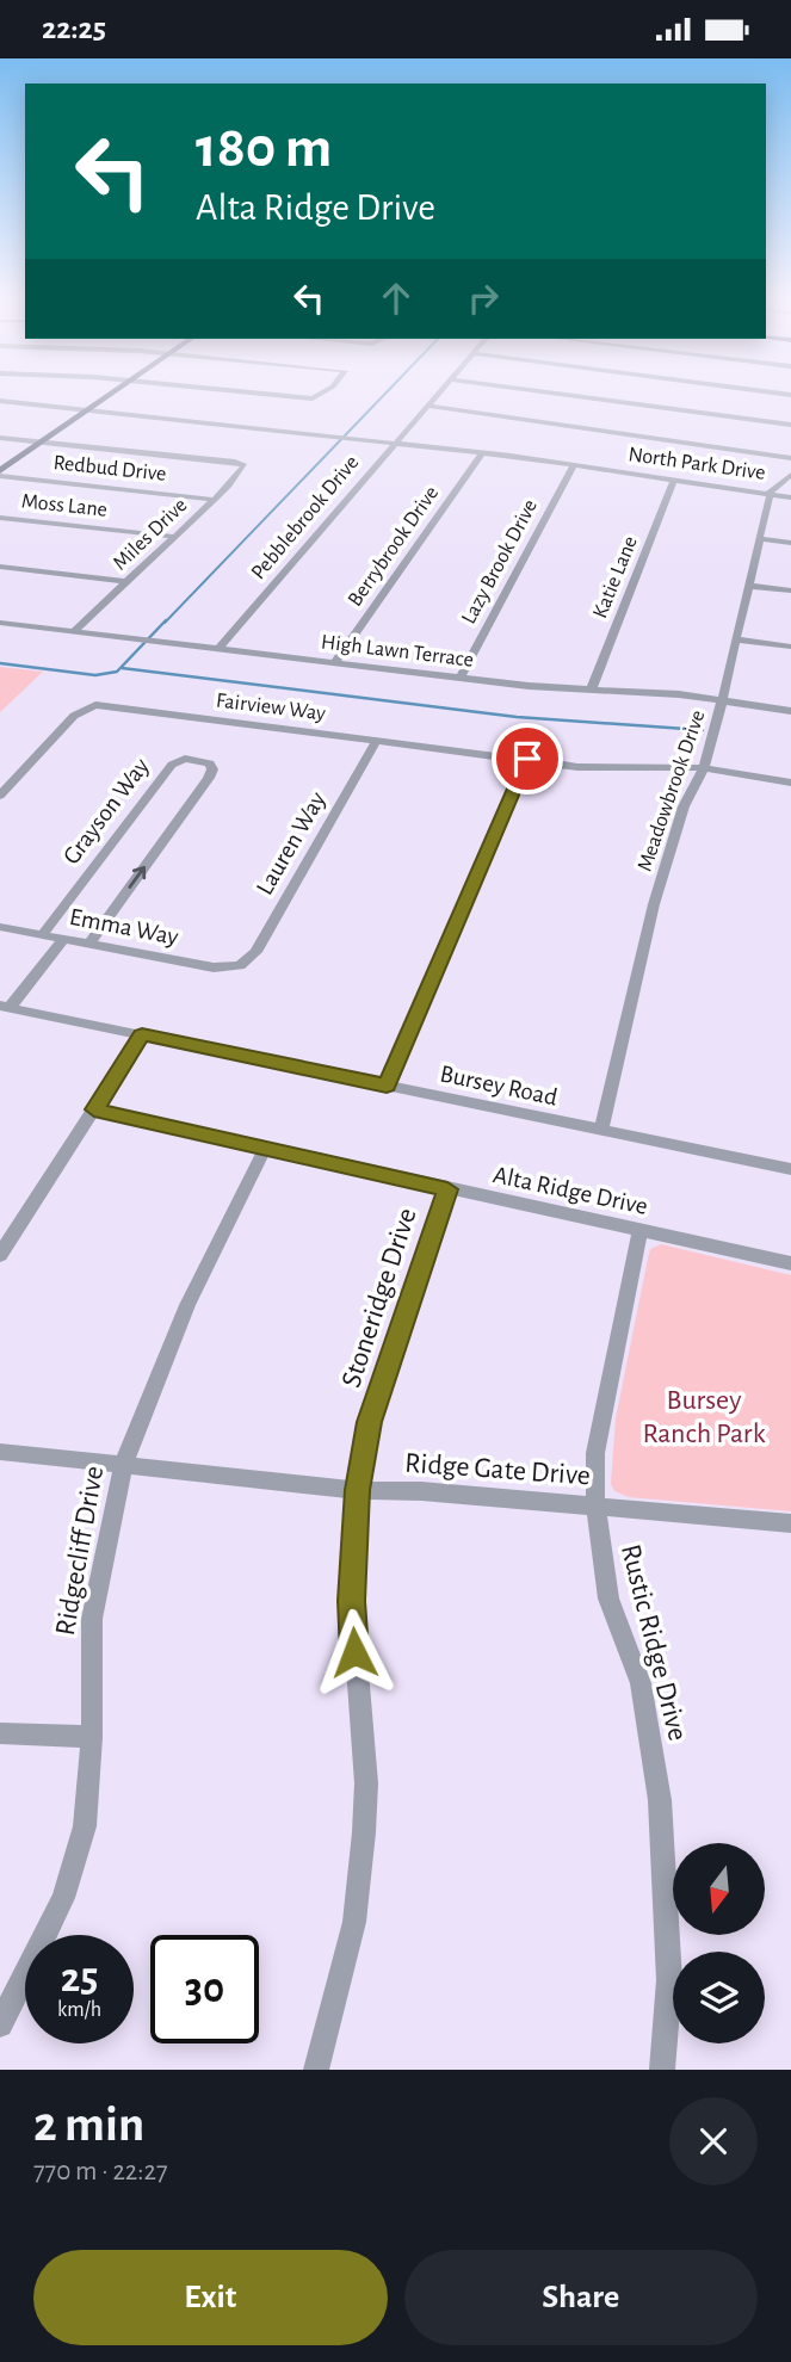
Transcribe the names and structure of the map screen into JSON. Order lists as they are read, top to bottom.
{
  "streets": {
    "street": [
      "North Park Drive",
      "Redbud Drive",
      "Moss Lane",
      "Pebblebrook Drive",
      "Miles Drive",
      "Berrybrook Drive",
      "Lazy Brook Drive",
      "Katie Lane",
      "High Lawn Terrace",
      "Fairview Way",
      "Meadowbrook Drive",
      "Grayson Way",
      "Lauren Way",
      "Emma Way",
      "Bursey Road",
      "Alta Ridge Drive",
      "Stoneridge Drive",
      "Ridge Gate Drive",
      "Ridgecliff Drive",
      "Rustic Ridge Drive"
    ]
  },
  "crossings": [
    ["North Park Drive", "Pebblebrook Drive"],
    ["North Park Drive", "Berrybrook Drive"],
    ["North Park Drive", "Lazy Brook Drive"],
    ["North Park Drive", "Katie Lane"],
    ["North Park Drive", "Meadowbrook Drive"],
    ["Redbud Drive", "Miles Drive"],
    ["Moss Lane", "Miles Drive"],
    ["Pebblebrook Drive", "High Lawn Terrace"],
    ["Miles Drive", "High Lawn Terrace"],
    ["Berrybrook Drive", "High Lawn Terrace"],
    ["Lazy Brook Drive", "High Lawn Terrace"],
    ["Katie Lane", "High Lawn Terrace"],
    ["High Lawn Terrace", "Meadowbrook Drive"],
    ["Fairview Way", "Meadowbrook Drive"],
    ["Fairview Way", "Lauren Way"],
    ["Meadowbrook Drive", "Bursey Road"],
    ["Grayson Way", "Emma Way"],
    ["Lauren Way", "Emma Way"],
    ["Alta Ridge Drive", "Stoneridge Drive"],
    ["Alta Ridge Drive", "Ridgecliff Drive"],
    ["Alta Ridge Drive", "Rustic Ridge Drive"],
    ["Stoneridge Drive", "Ridge Gate Drive"],
    ["Ridge Gate Drive", "Ridgecliff Drive"],
    ["Ridge Gate Drive", "Rustic Ridge Drive"]
  ],
  "parks": ["Bursey Ranch Park"],
  "north": "bottom",
  "page": {
    "status": "22:25",
    "turn": ["180 m", "Alta Ridge Drive"],
    "speed": "25 km/h",
    "limit": "30",
    "heading": ["2 min", "770 m · 22:27"],
    "buttons": ["Exit", "Share"]
  }
}
